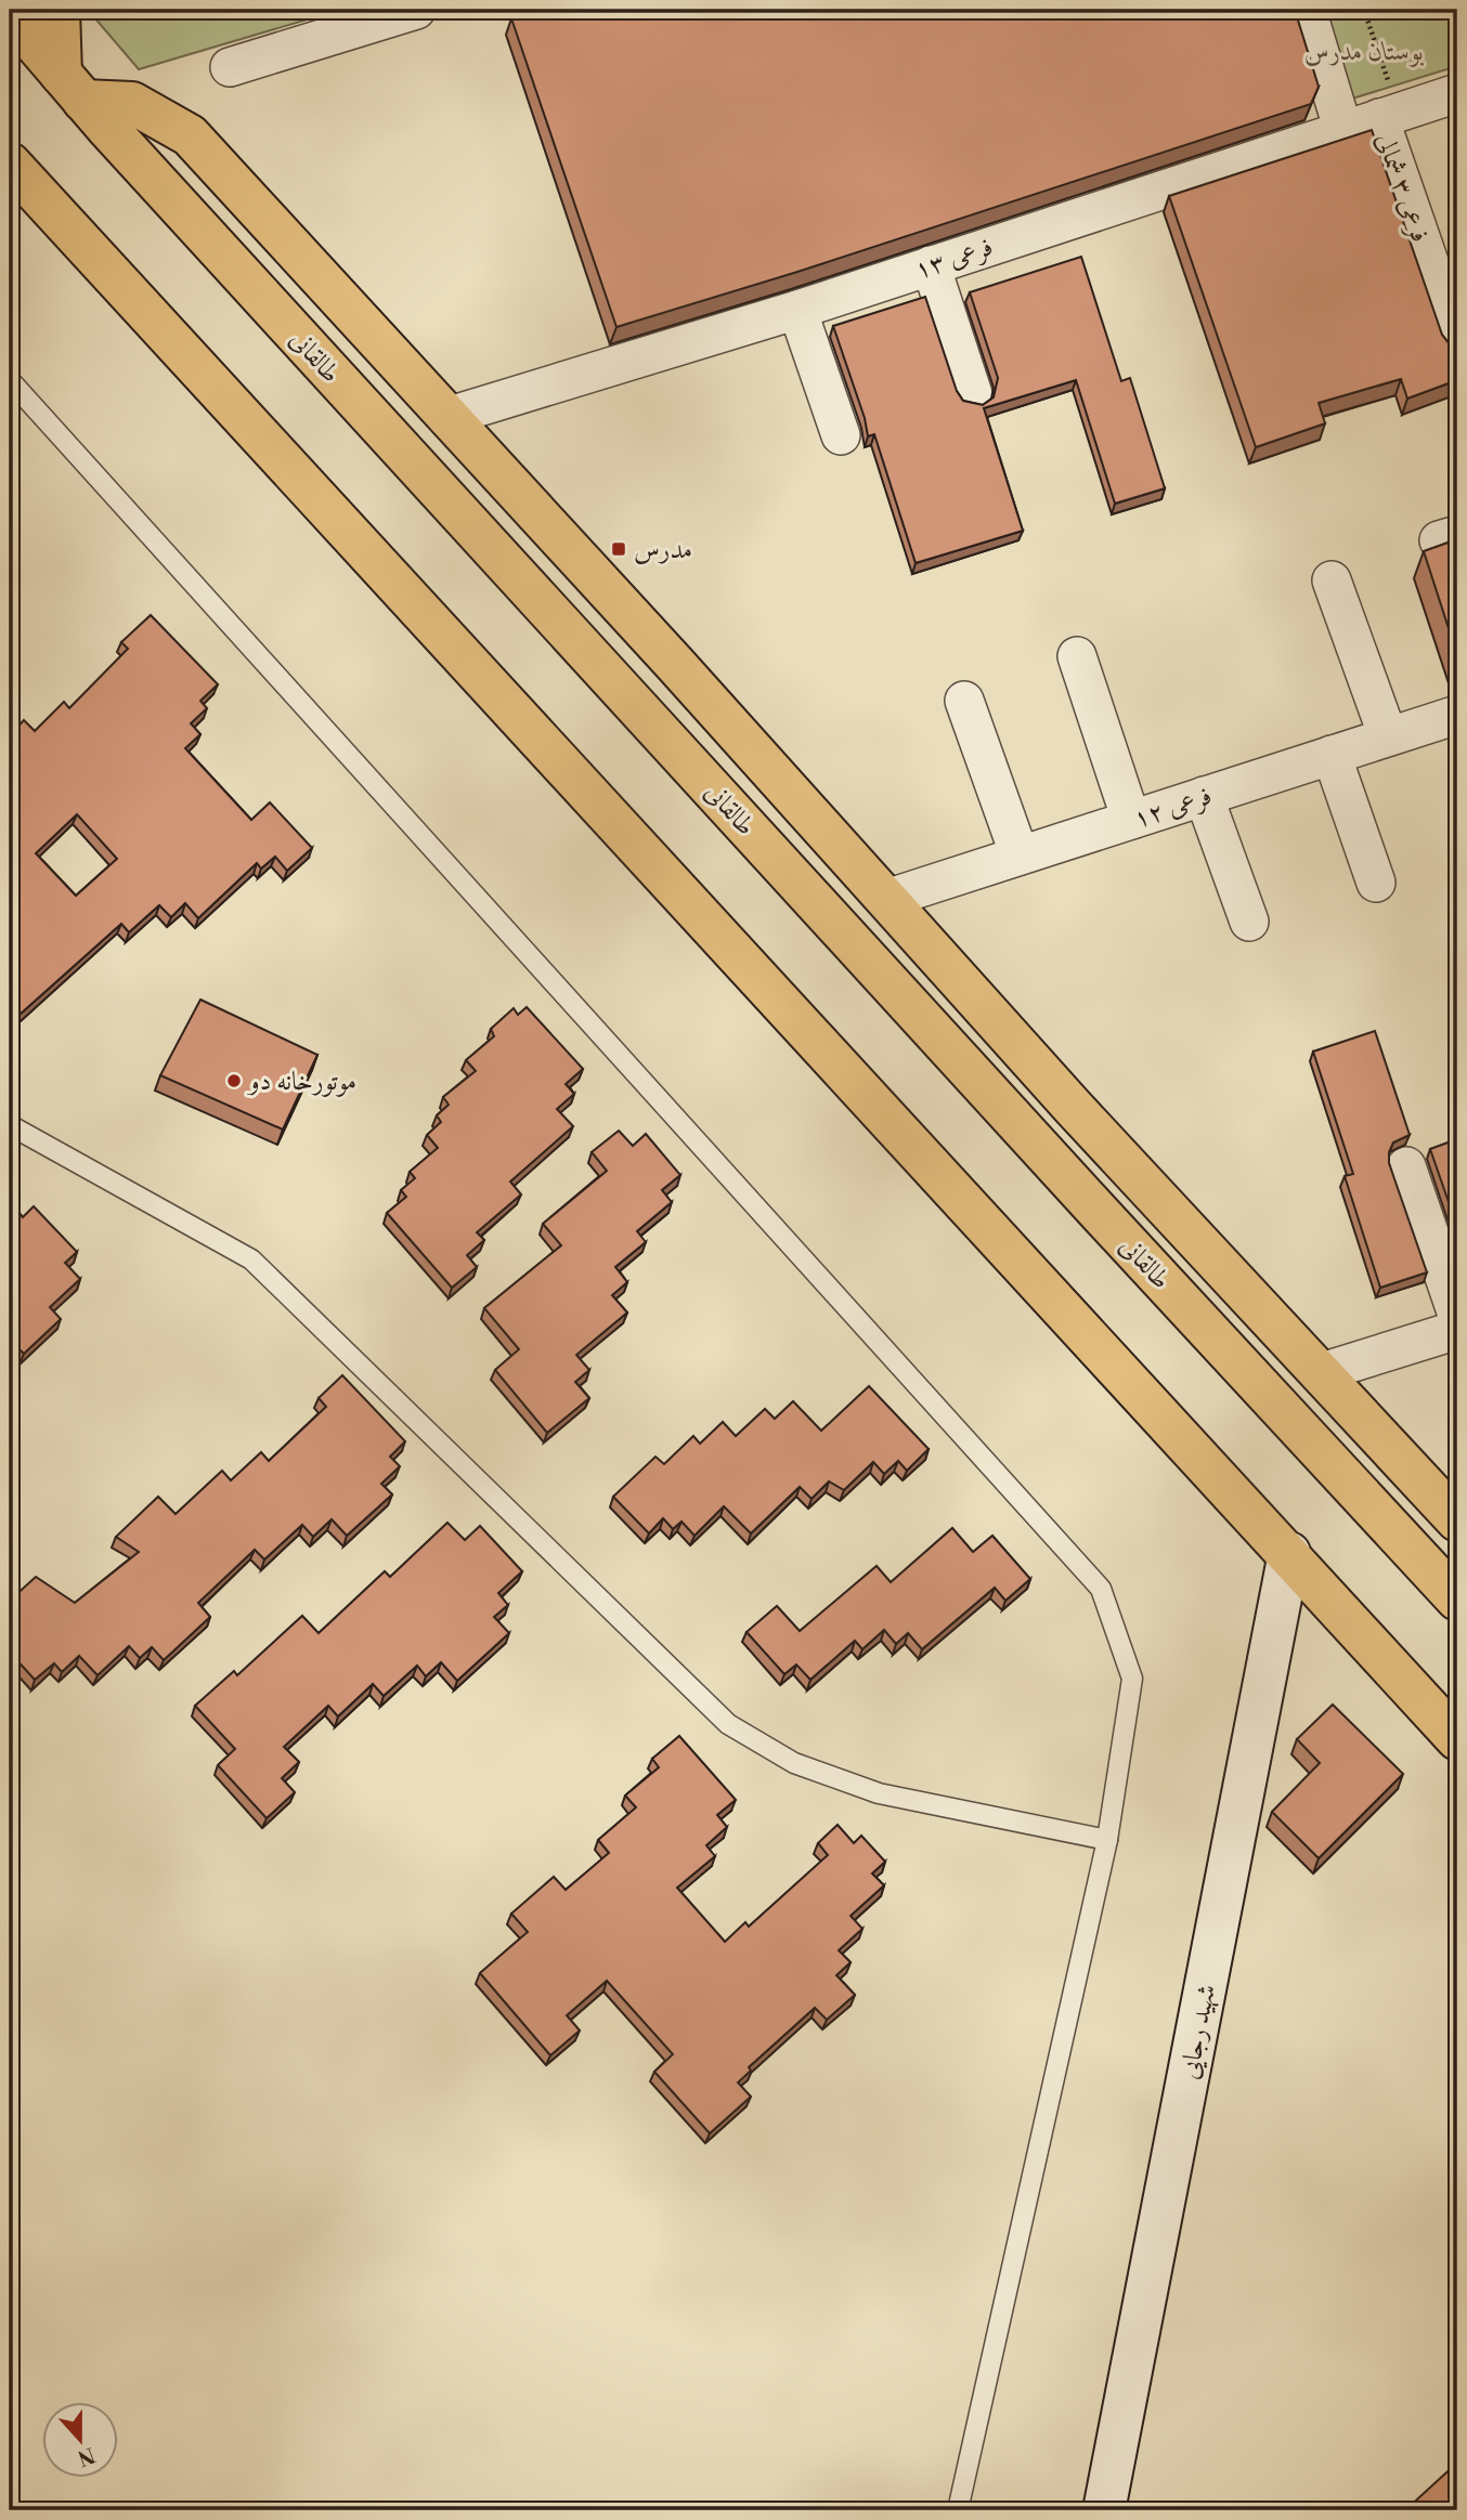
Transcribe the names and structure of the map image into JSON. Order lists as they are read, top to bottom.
{
  "streets": {
    "main road": ["طالقانی"],
    "street": [
      "فرعی ۳ شمالی",
      "فرعی ۱۳",
      "فرعی ۱۲",
      "شهید رجایی"
    ]
  },
  "crossings": [
    ["فرعی ۳ شمالی", "فرعی ۱۳"]
  ],
  "parks": ["بوستان مدرس"],
  "places": {
    "transit": ["مدرس"],
    "other": ["موتورخانه دو"]
  },
  "north": "bottom"
}
